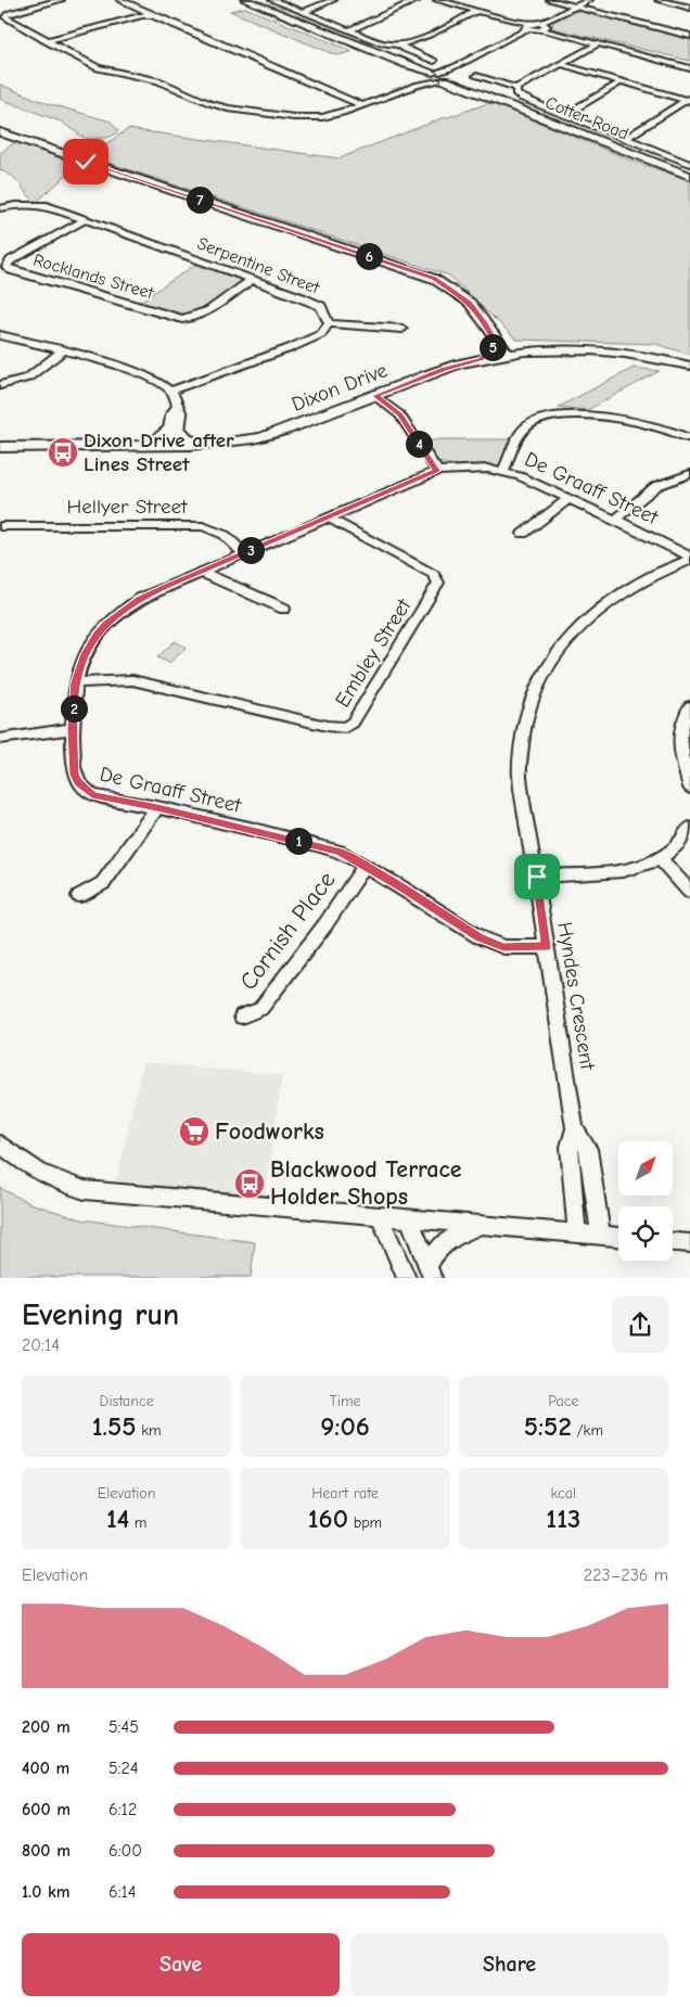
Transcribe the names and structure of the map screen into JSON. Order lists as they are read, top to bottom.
{
  "streets": {
    "main road": ["Cotter Road", "Dixon Drive"],
    "street": [
      "Serpentine Street",
      "Rocklands Street",
      "De Graaff Street",
      "Hellyer Street",
      "Embley Street",
      "Cornish Place",
      "Hyndes Crescent"
    ]
  },
  "crossings": [
    ["Serpentine Street", "Rocklands Street"],
    ["De Graaff Street", "Hellyer Street"],
    ["De Graaff Street", "Embley Street"],
    ["De Graaff Street", "Cornish Place"],
    ["De Graaff Street", "Hyndes Crescent"]
  ],
  "places": {
    "bus stop": ["Dixon Drive after Lines Street", "Blackwood Terrace Holder Shops"],
    "supermarket": ["Foodworks"]
  },
  "north": "top right",
  "page": {
    "pins": [
      "7",
      "6",
      "5",
      "4",
      "3",
      "2",
      "1"
    ],
    "heading": ["Evening run", "20:14"],
    "stats": [
      ["Distance", "1.55 km"],
      ["Time", "9:06"],
      ["Pace", "5:52 /km"],
      ["Elevation", "14 m"],
      ["Heart rate", "160 bpm"],
      ["kcal", "113"]
    ],
    "chart": ["Elevation", "223–236 m"],
    "list": [
      {
        "name": "200 m",
        "note": "5:45"
      },
      {
        "name": "400 m",
        "note": "5:24"
      },
      {
        "name": "600 m",
        "note": "6:12"
      },
      {
        "name": "800 m",
        "note": "6:00"
      },
      {
        "name": "1.0 km",
        "note": "6:14"
      }
    ],
    "buttons": ["Save", "Share"]
  }
}
